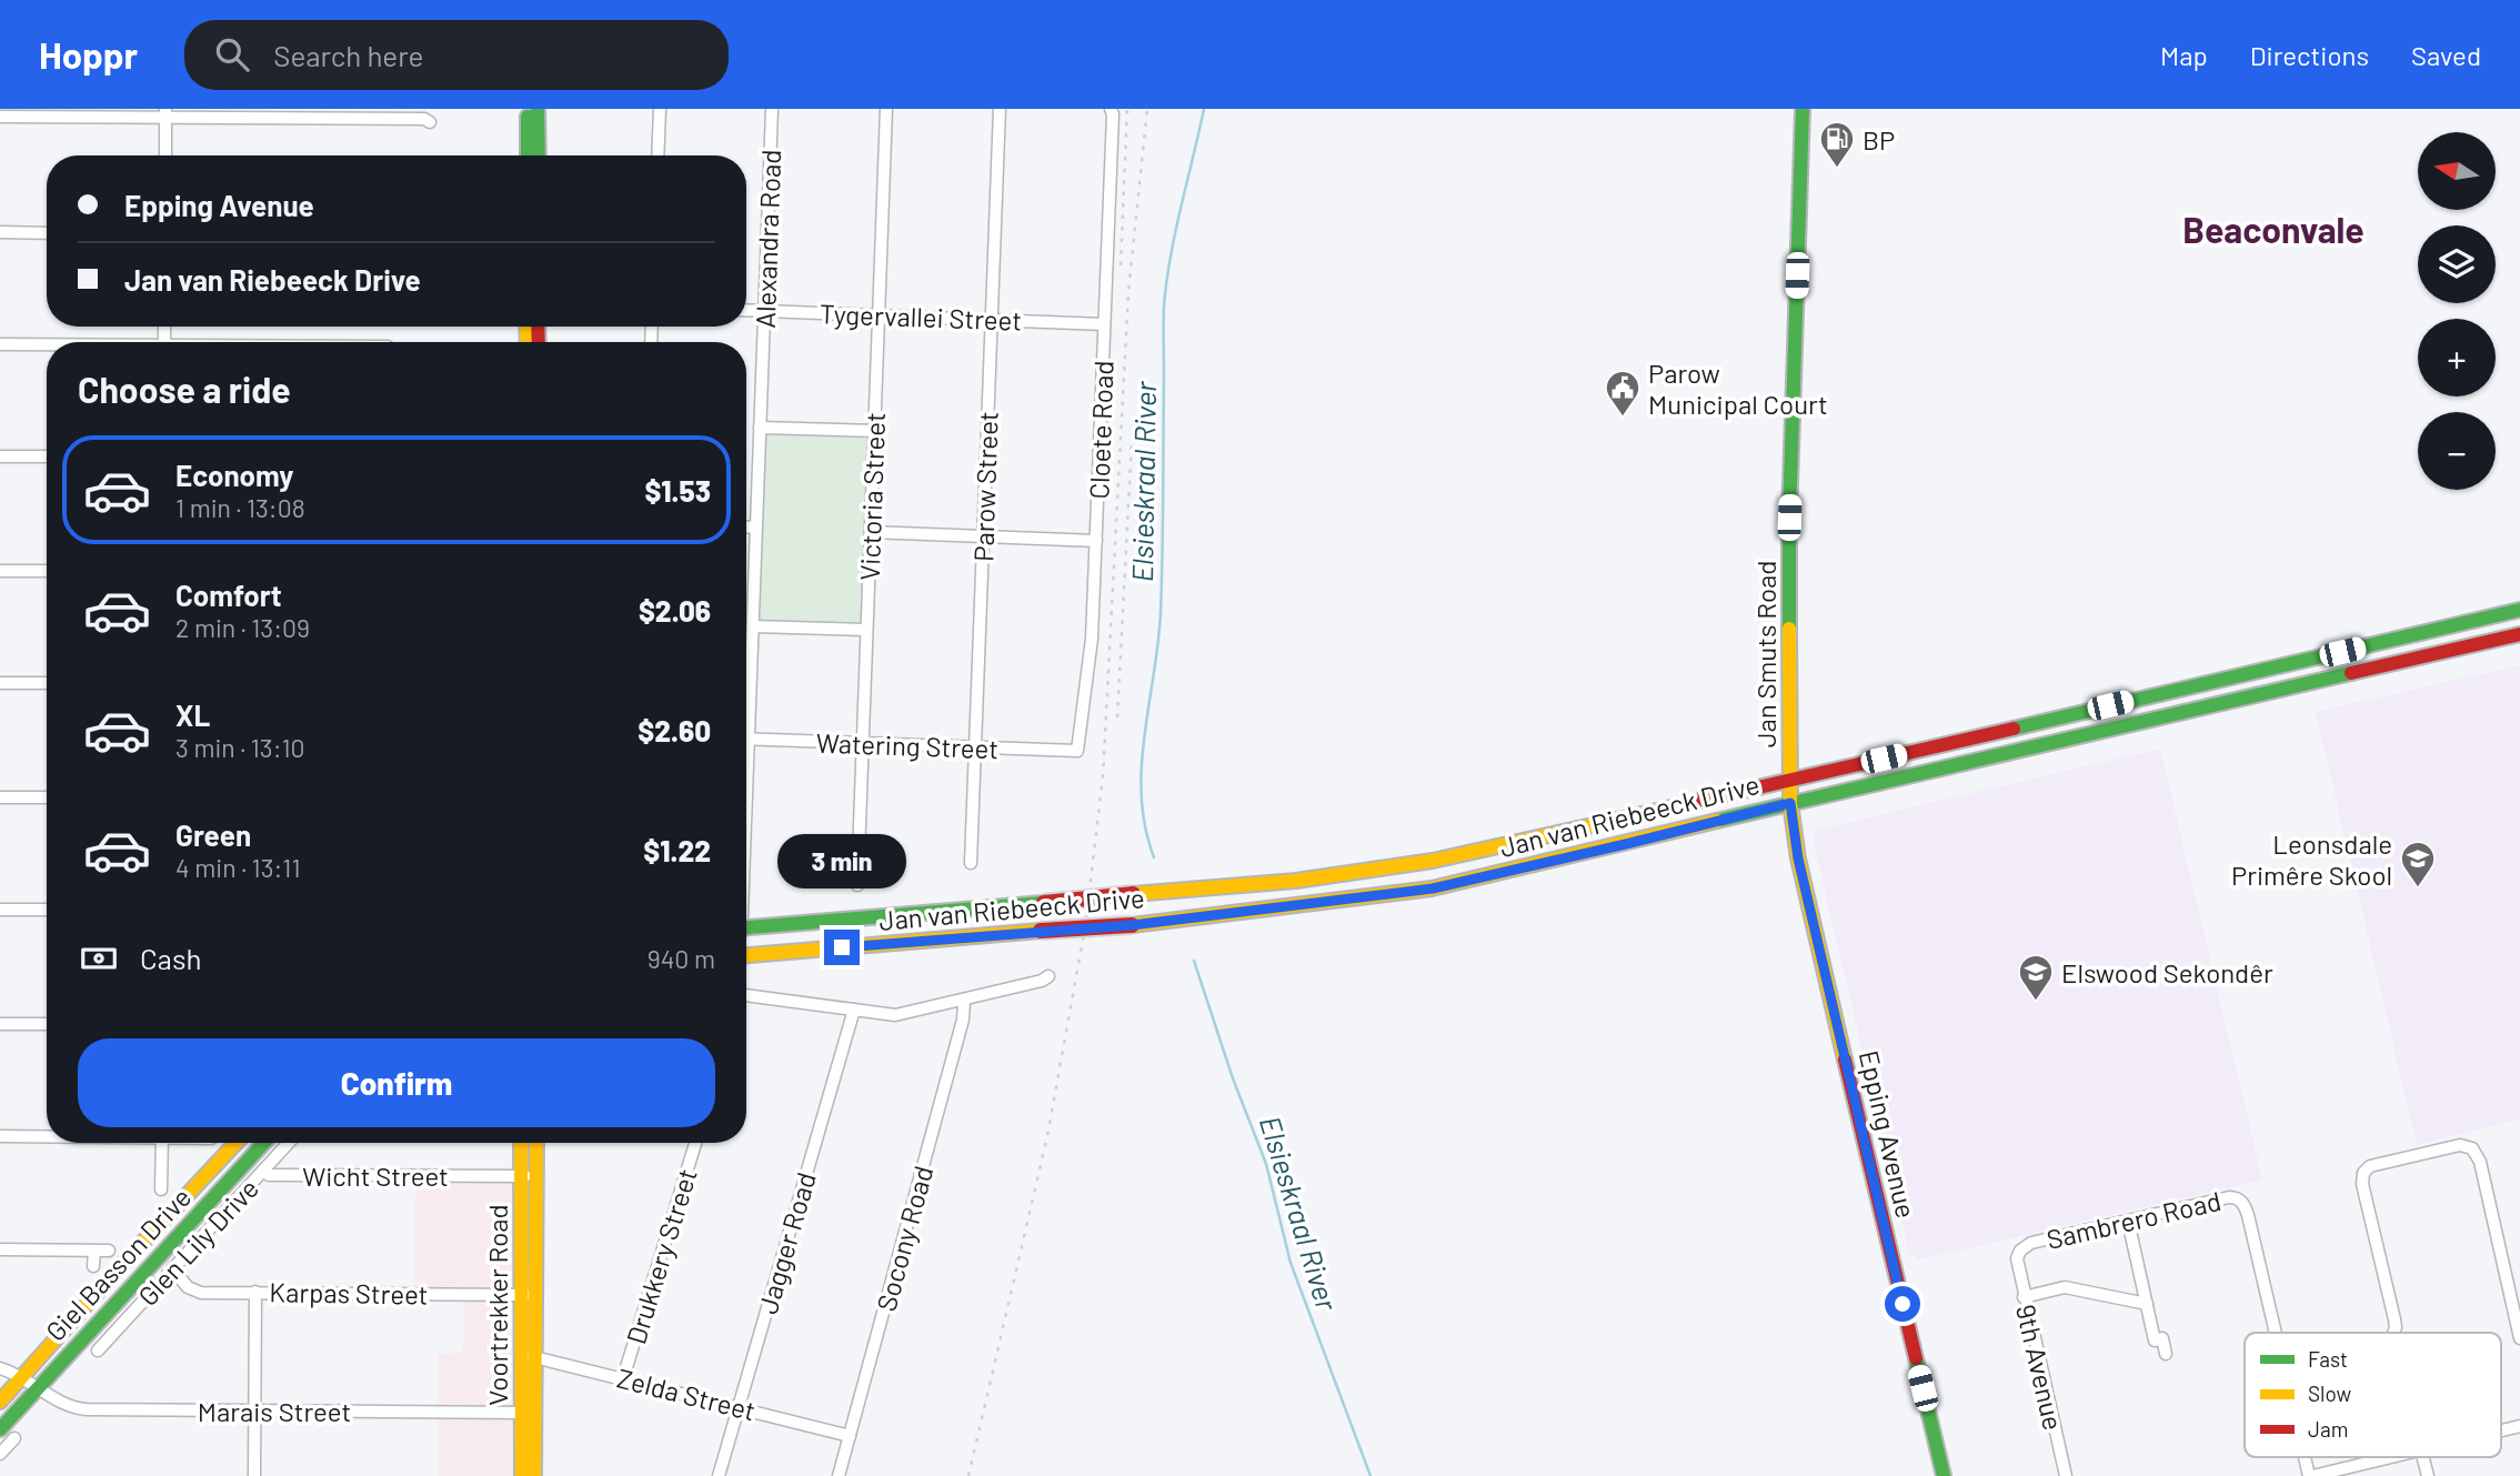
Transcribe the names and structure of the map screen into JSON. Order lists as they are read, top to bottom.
{
  "streets": {
    "main road": [
      "Jan Smuts Road",
      "Jan van Riebeeck Drive",
      "Epping Avenue",
      "Giel Basson Drive",
      "Voortrekker Road"
    ],
    "street": [
      "Alexandra Road",
      "Tygervallei Street",
      "Cloete Road",
      "Parow Street",
      "Victoria Street",
      "Watering Street",
      "Wicht Street",
      "Sambrero Road",
      "Socony Road",
      "Glen Lily Drive",
      "Jagger Road",
      "Drukkery Street",
      "Karpas Street",
      "9th Avenue",
      "Zelda Street",
      "Marais Street"
    ]
  },
  "crossings": [
    ["Alexandra Road", "Tygervallei Street"],
    ["Tygervallei Street", "Cloete Road"],
    ["Tygervallei Street", "Parow Street"],
    ["Tygervallei Street", "Victoria Street"],
    ["Cloete Road", "Watering Street"],
    ["Parow Street", "Watering Street"],
    ["Victoria Street", "Watering Street"],
    ["Jan Smuts Road", "Jan van Riebeeck Drive"],
    ["Jan Smuts Road", "Epping Avenue"],
    ["Jan van Riebeeck Drive", "Epping Avenue"],
    ["Wicht Street", "Glen Lily Drive"],
    ["Wicht Street", "Voortrekker Road"],
    ["Sambrero Road", "9th Avenue"],
    ["Socony Road", "Zelda Street"],
    ["Glen Lily Drive", "Karpas Street"],
    ["Jagger Road", "Zelda Street"],
    ["Drukkery Street", "Zelda Street"],
    ["Giel Basson Drive", "Marais Street"],
    ["Karpas Street", "Voortrekker Road"],
    ["Voortrekker Road", "Zelda Street"],
    ["Voortrekker Road", "Marais Street"]
  ],
  "districts": ["Beaconvale"],
  "water": ["Elsieskraal River"],
  "places": {
    "fuel station": ["BP"],
    "public building": ["Parow Municipal Court"],
    "school or university": ["Leonsdale Primêre Skool", "Elswood Sekondêr"]
  },
  "legend": ["Fast", "Slow", "Jam"],
  "north": "left",
  "page": {
    "header": "Hoppr",
    "search": "Search here",
    "nav": ["Map", "Directions", "Saved"],
    "map_buttons": ["+", "−"],
    "banner": ["Epping Avenue", "Jan van Riebeeck Drive"],
    "heading": "Choose a ride",
    "list": [
      {
        "name": "Economy",
        "note": "1 min · 13:08",
        "value": "$1.53"
      },
      {
        "name": "Comfort",
        "note": "2 min · 13:09",
        "value": "$2.06"
      },
      {
        "name": "XL",
        "note": "3 min · 13:10",
        "value": "$2.60"
      },
      {
        "name": "Green",
        "note": "4 min · 13:11",
        "value": "$1.22"
      }
    ],
    "bubble": "3 min",
    "pay": ["Cash", "940 m"],
    "buttons": "Confirm"
  }
}
